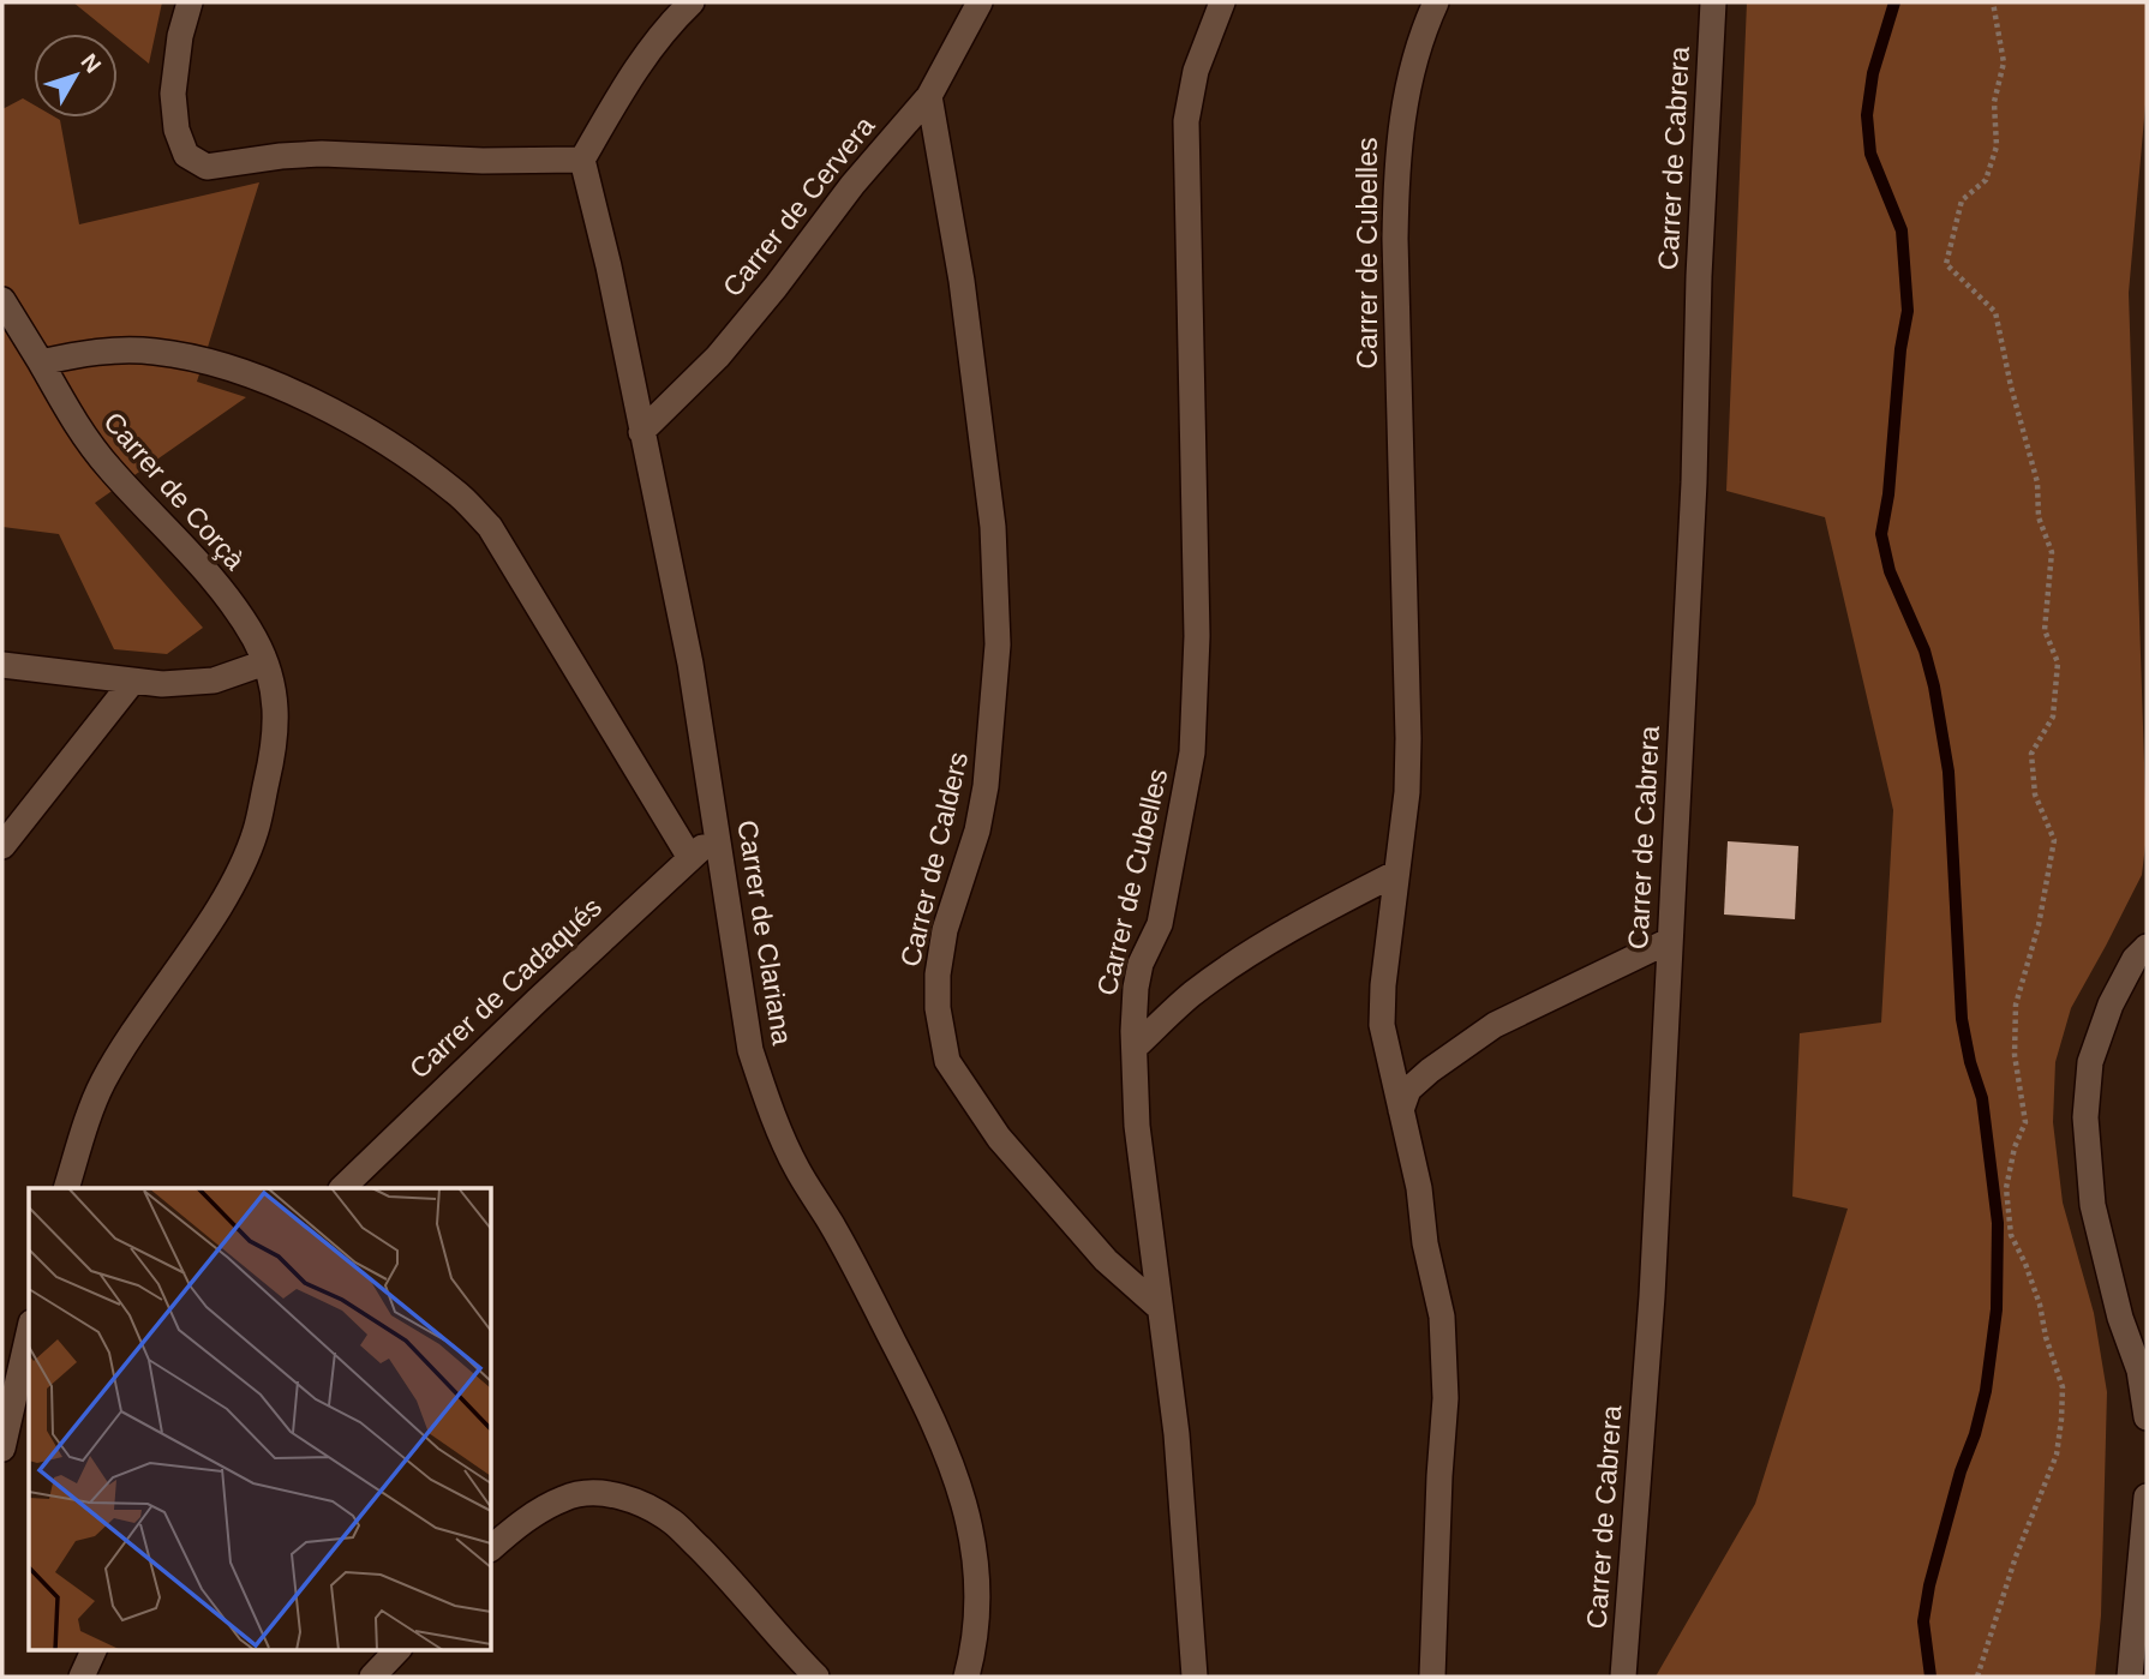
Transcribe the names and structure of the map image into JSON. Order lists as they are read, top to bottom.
{
  "streets": {
    "street": [
      "Carrer de Cabrera",
      "Carrer de Cervera",
      "Carrer de Cubelles",
      "Carrer de Corçà",
      "Carrer de Calders",
      "Carrer de Clariana",
      "Carrer de Cadaqués"
    ]
  },
  "crossings": [
    ["Carrer de Cervera", "Carrer de Calders"],
    ["Carrer de Cervera", "Carrer de Clariana"],
    ["Carrer de Cubelles", "Carrer de Calders"],
    ["Carrer de Clariana", "Carrer de Cadaqués"]
  ],
  "north": "top right"
}
